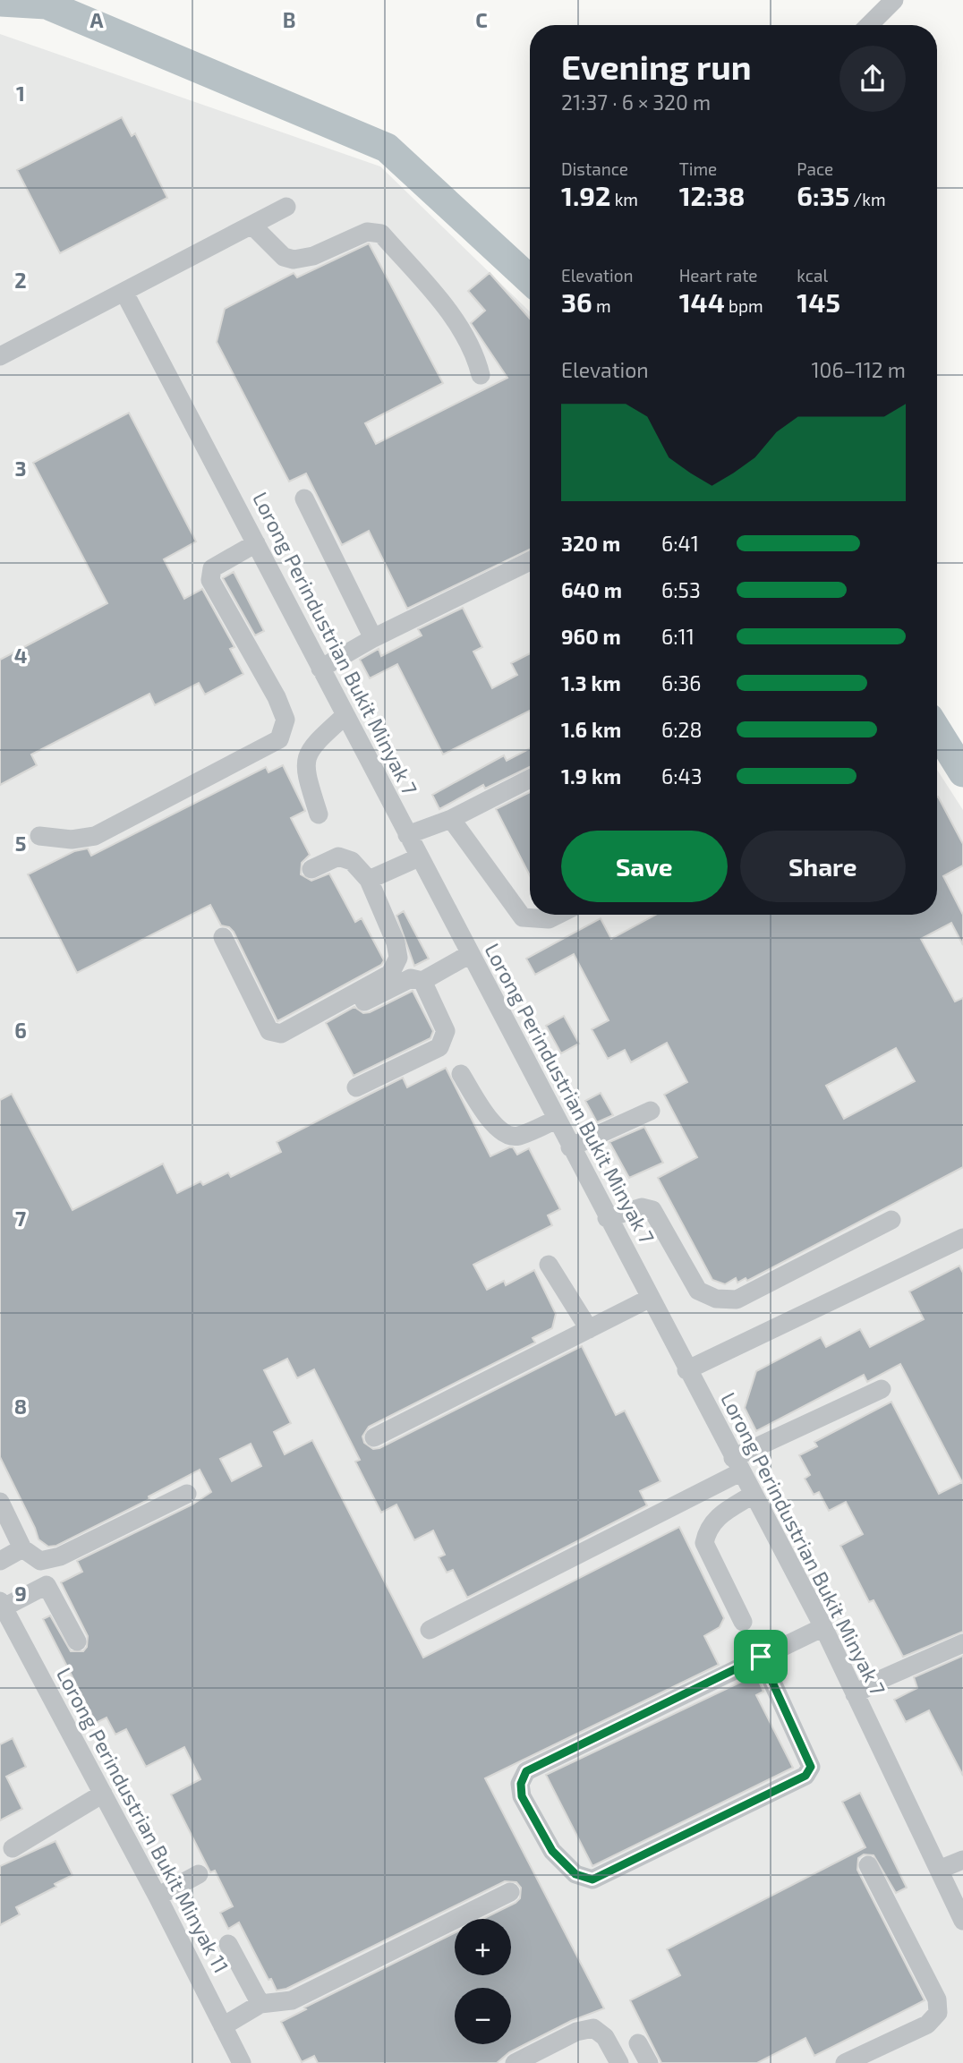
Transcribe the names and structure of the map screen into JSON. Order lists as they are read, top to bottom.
{
  "streets": {
    "street": ["Lorong Perindustrian Bukit Minyak 7", "Lorong Perindustrian Bukit Minyak 11"]
  },
  "page": {
    "heading": ["Evening run", "21:37 · 6 × 320 m"],
    "stats": [
      ["Distance", "1.92 km"],
      ["Time", "12:38"],
      ["Pace", "6:35 /km"],
      ["Elevation", "36 m"],
      ["Heart rate", "144 bpm"],
      ["kcal", "145"]
    ],
    "chart": ["Elevation", "106–112 m"],
    "list": [
      {
        "name": "320 m",
        "note": "6:41"
      },
      {
        "name": "640 m",
        "note": "6:53"
      },
      {
        "name": "960 m",
        "note": "6:11"
      },
      {
        "name": "1.3 km",
        "note": "6:36"
      },
      {
        "name": "1.6 km",
        "note": "6:28"
      },
      {
        "name": "1.9 km",
        "note": "6:43"
      }
    ],
    "buttons": ["Save", "Share"],
    "map_buttons": ["+", "−"]
  },
  "grid": {
    "columns": ["A", "B", "C"],
    "rows": [
      "1",
      "2",
      "3",
      "4",
      "5",
      "6",
      "7",
      "8",
      "9"
    ]
  }
}
